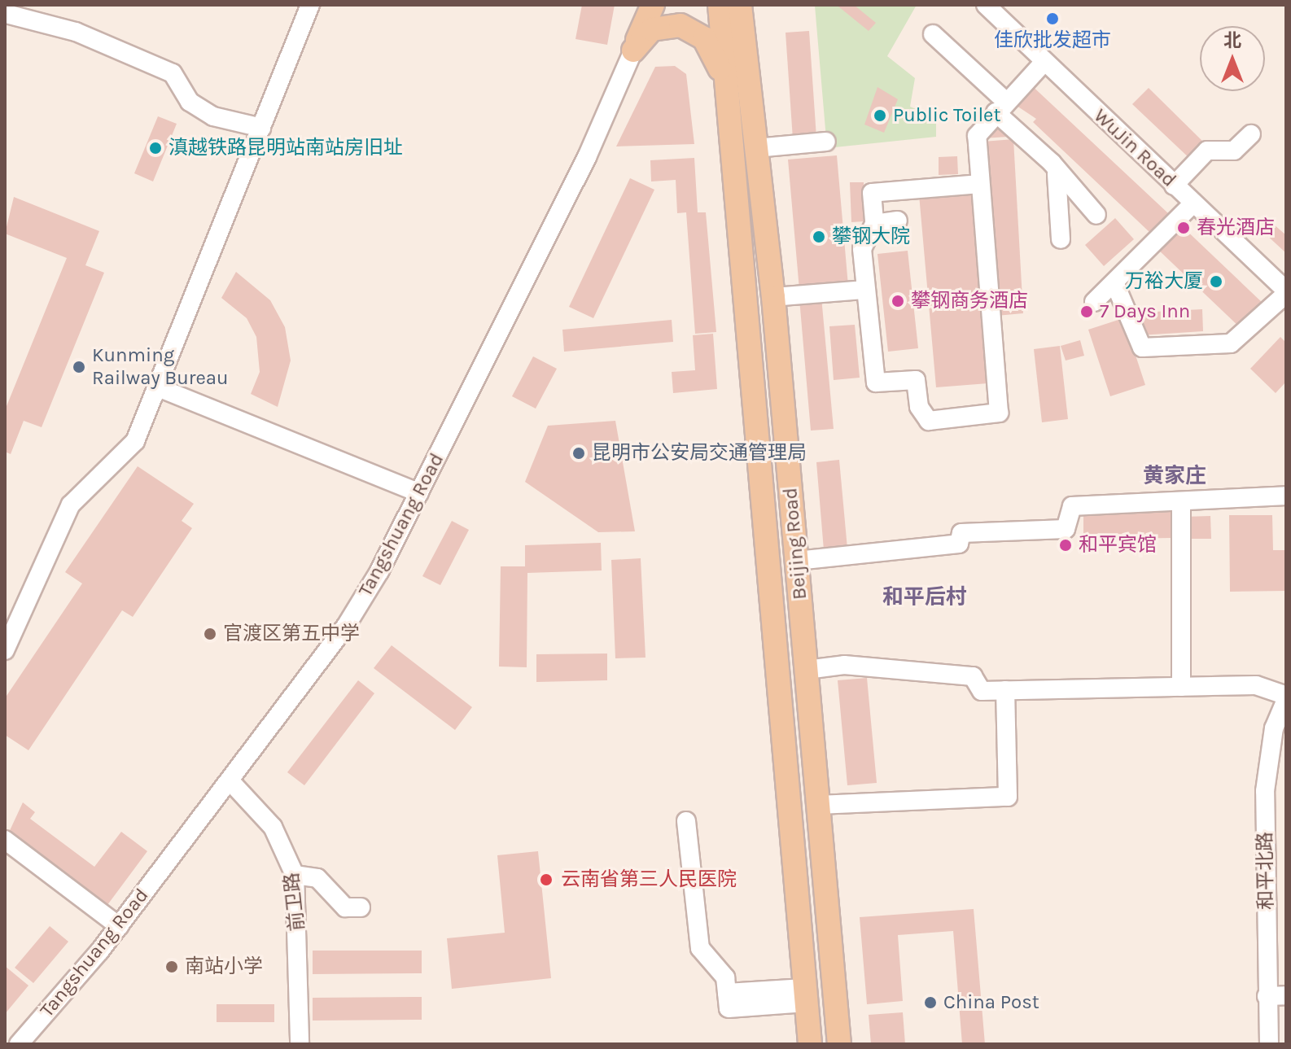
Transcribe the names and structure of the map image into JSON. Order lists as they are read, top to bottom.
{
  "streets": {
    "main road": ["Beijing Road"],
    "street": [
      "WuJin Road",
      "Tangshuang Road",
      "和平北路",
      "前卫路"
    ]
  },
  "crossings": [
    ["Tangshuang Road", "前卫路"]
  ],
  "districts": ["黄家庄", "和平后村"],
  "places": [
    "佳欣批发超市",
    "Public Toilet",
    "滇越铁路昆明站南站房旧址",
    "春光酒店",
    "攀钢大院",
    "万裕大厦",
    "攀钢商务酒店",
    "7 Days Inn",
    "Kunming Railway Bureau",
    "昆明市公安局交通管理局",
    "和平宾馆",
    "官渡区第五中学",
    "云南省第三人民医院",
    "南站小学",
    "China Post"
  ],
  "north": "top"
}
